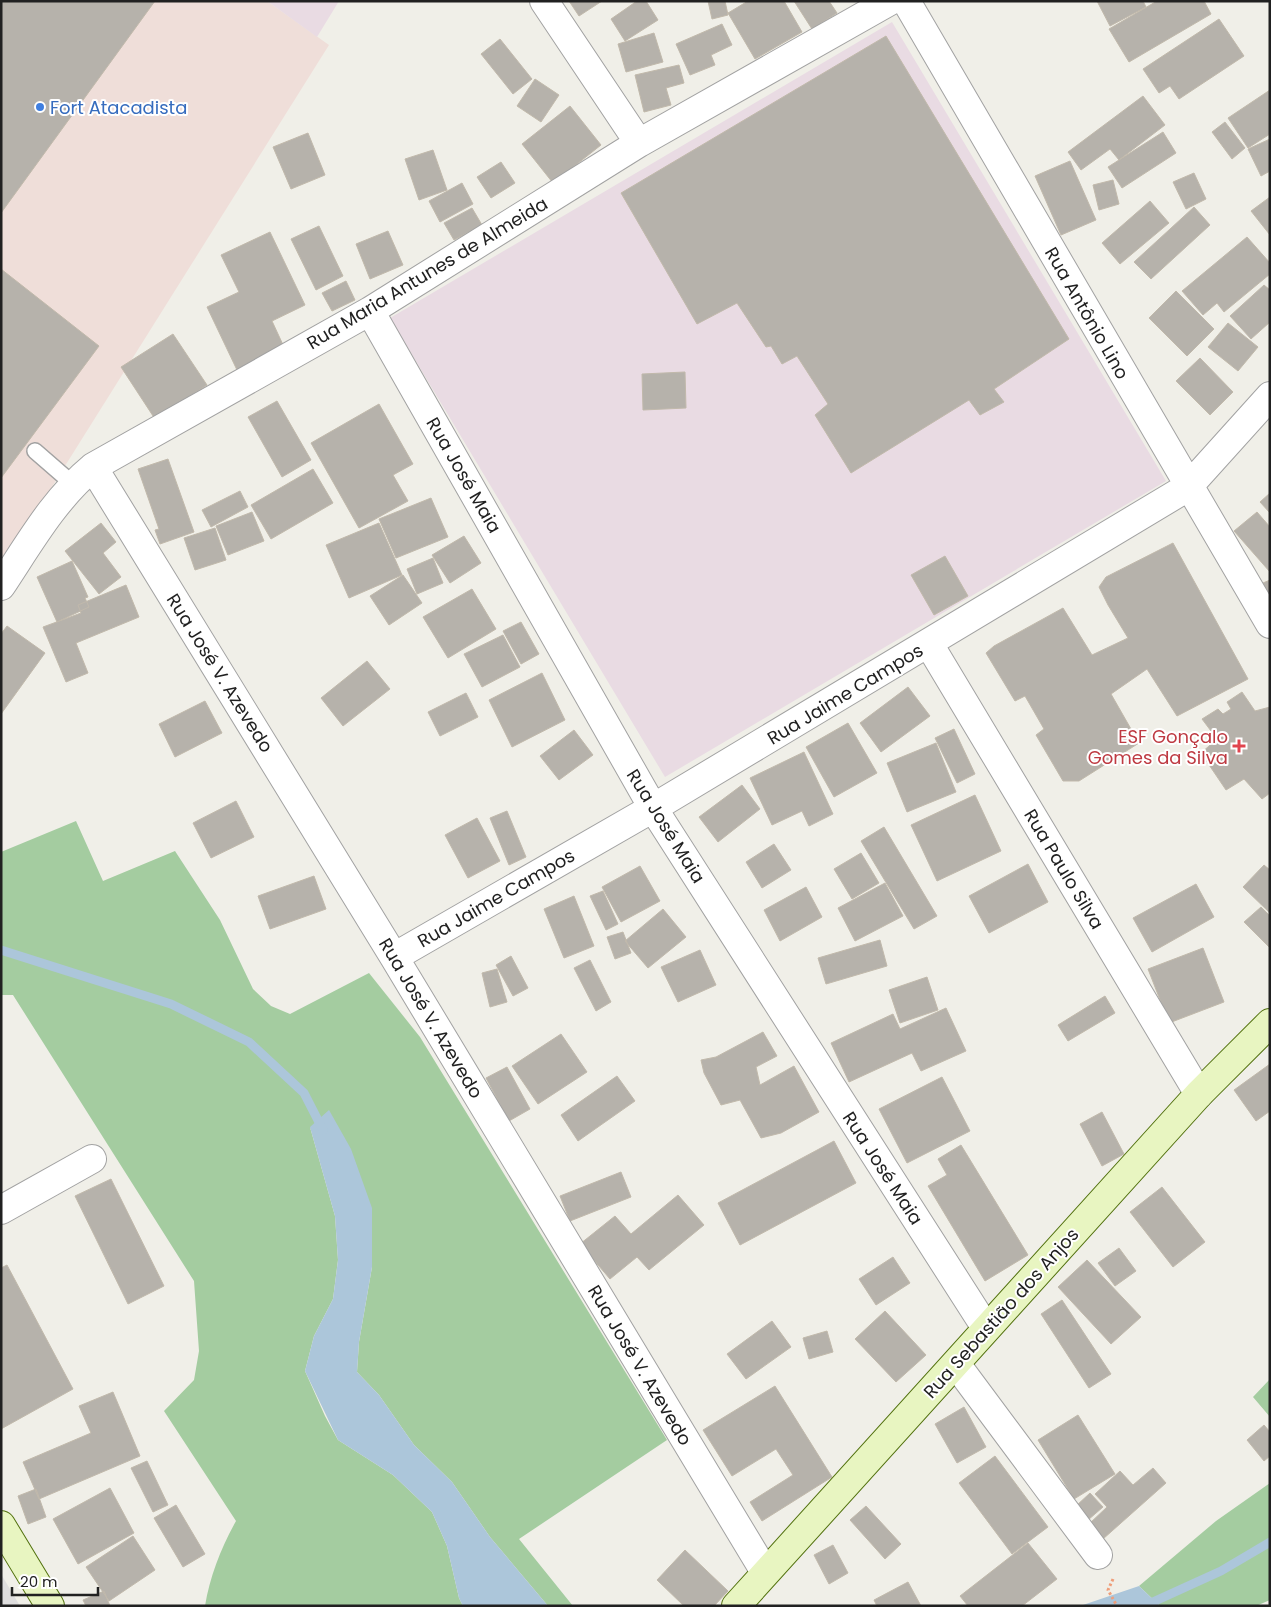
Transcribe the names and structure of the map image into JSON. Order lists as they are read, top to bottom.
{
  "streets": {
    "street": [
      "Rua Maria Antunes de Almeida",
      "Rua Antônio Lino",
      "Rua José Maia",
      "Rua José V. Azevedo",
      "Rua Jaime Campos",
      "Rua Paulo Silva",
      "Rua Sebastião dos Anjos"
    ]
  },
  "crossings": [
    ["Rua Maria Antunes de Almeida", "Rua José Maia"],
    ["Rua Maria Antunes de Almeida", "Rua José V. Azevedo"],
    ["Rua Antônio Lino", "Rua Jaime Campos"],
    ["Rua José Maia", "Rua Jaime Campos"],
    ["Rua José Maia", "Rua Sebastião dos Anjos"],
    ["Rua José V. Azevedo", "Rua Jaime Campos"],
    ["Rua José V. Azevedo", "Rua Sebastião dos Anjos"],
    ["Rua Jaime Campos", "Rua Paulo Silva"],
    ["Rua Paulo Silva", "Rua Sebastião dos Anjos"]
  ],
  "places": {
    "other": ["Fort Atacadista"],
    "health": ["ESF Gonçalo Gomes da Silva"]
  },
  "scale_bar": "20 m"
}
